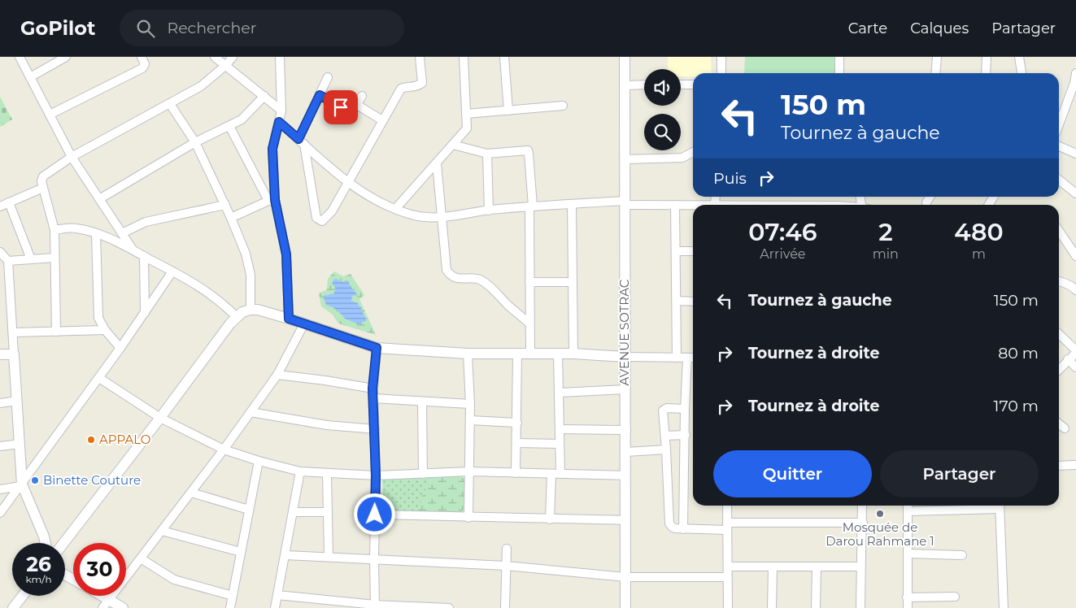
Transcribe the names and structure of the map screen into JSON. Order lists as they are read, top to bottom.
{
  "streets": {
    "street": ["AVENUE SOTRAC"]
  },
  "places": ["APPALO", "Binette Couture", "Mosquée de Darou Rahmane 1"],
  "page": {
    "header": "GoPilot",
    "search": "Rechercher",
    "nav": ["Carte", "Calques", "Partager"],
    "turn": ["150 m", "Tournez à gauche"],
    "then": "Puis",
    "eta": [
      "07:46",
      "Arrivée",
      "2",
      "min",
      "480",
      "m"
    ],
    "list": [
      {
        "name": "Tournez à gauche",
        "value": "150 m"
      },
      {
        "name": "Tournez à droite",
        "value": "80 m"
      },
      {
        "name": "Tournez à droite",
        "value": "170 m"
      }
    ],
    "buttons": ["Quitter", "Partager"],
    "speed": "26 km/h",
    "limit": "30"
  }
}
